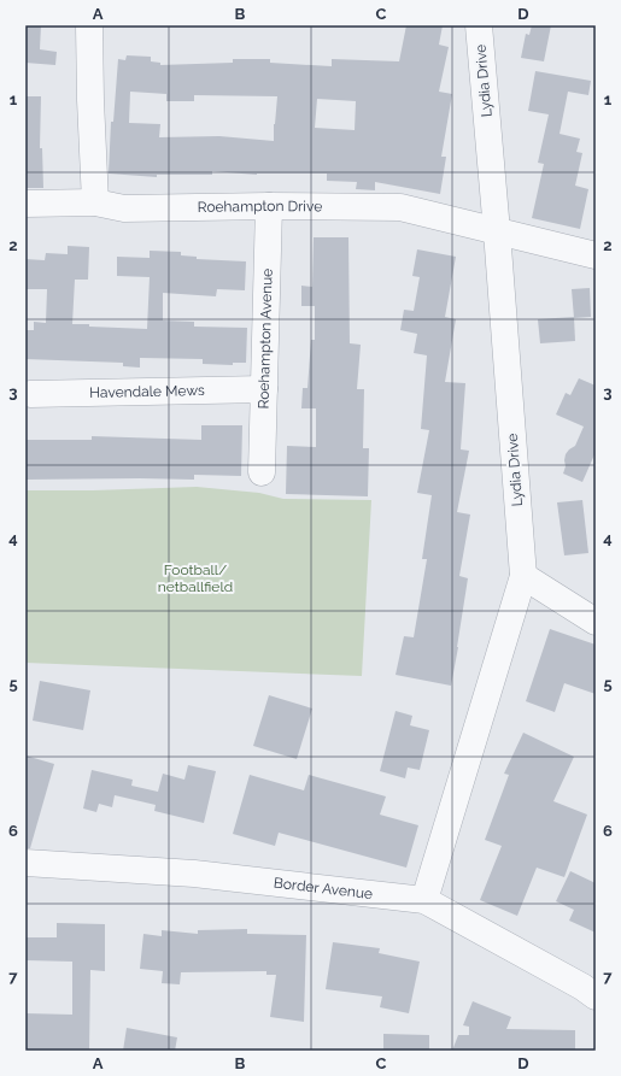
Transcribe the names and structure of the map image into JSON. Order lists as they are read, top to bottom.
{
  "streets": {
    "street": [
      "Lydia Drive",
      "Roehampton Drive",
      "Roehampton Avenue",
      "Havendale Mews",
      "Border Avenue"
    ]
  },
  "crossings": [
    ["Lydia Drive", "Roehampton Drive"],
    ["Lydia Drive", "Border Avenue"],
    ["Roehampton Drive", "Roehampton Avenue"],
    ["Roehampton Avenue", "Havendale Mews"]
  ],
  "parks": ["Football/ netballfield"],
  "grid": {
    "columns": [
      "A",
      "B",
      "C",
      "D"
    ],
    "rows": [
      "1",
      "2",
      "3",
      "4",
      "5",
      "6",
      "7"
    ]
  }
}
